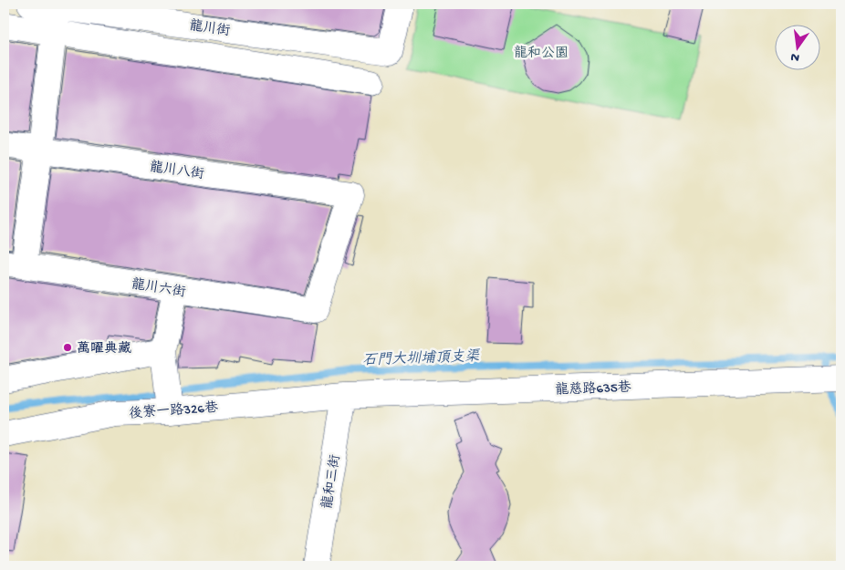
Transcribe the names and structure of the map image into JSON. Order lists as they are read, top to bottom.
{
  "streets": {
    "lane": [
      "龍川街",
      "龍川八街",
      "龍川六街",
      "龍慈路635巷",
      "後寮一路326巷",
      "龍和三街"
    ]
  },
  "crossings": [
    ["龍川八街", "龍川六街"],
    ["龍慈路635巷", "後寮一路326巷"],
    ["龍慈路635巷", "龍和三街"],
    ["後寮一路326巷", "龍和三街"]
  ],
  "water": ["石門大圳埔頂支渠"],
  "parks": ["龍和公園"],
  "places": ["萬曜典藏"],
  "north": "bottom"
}
